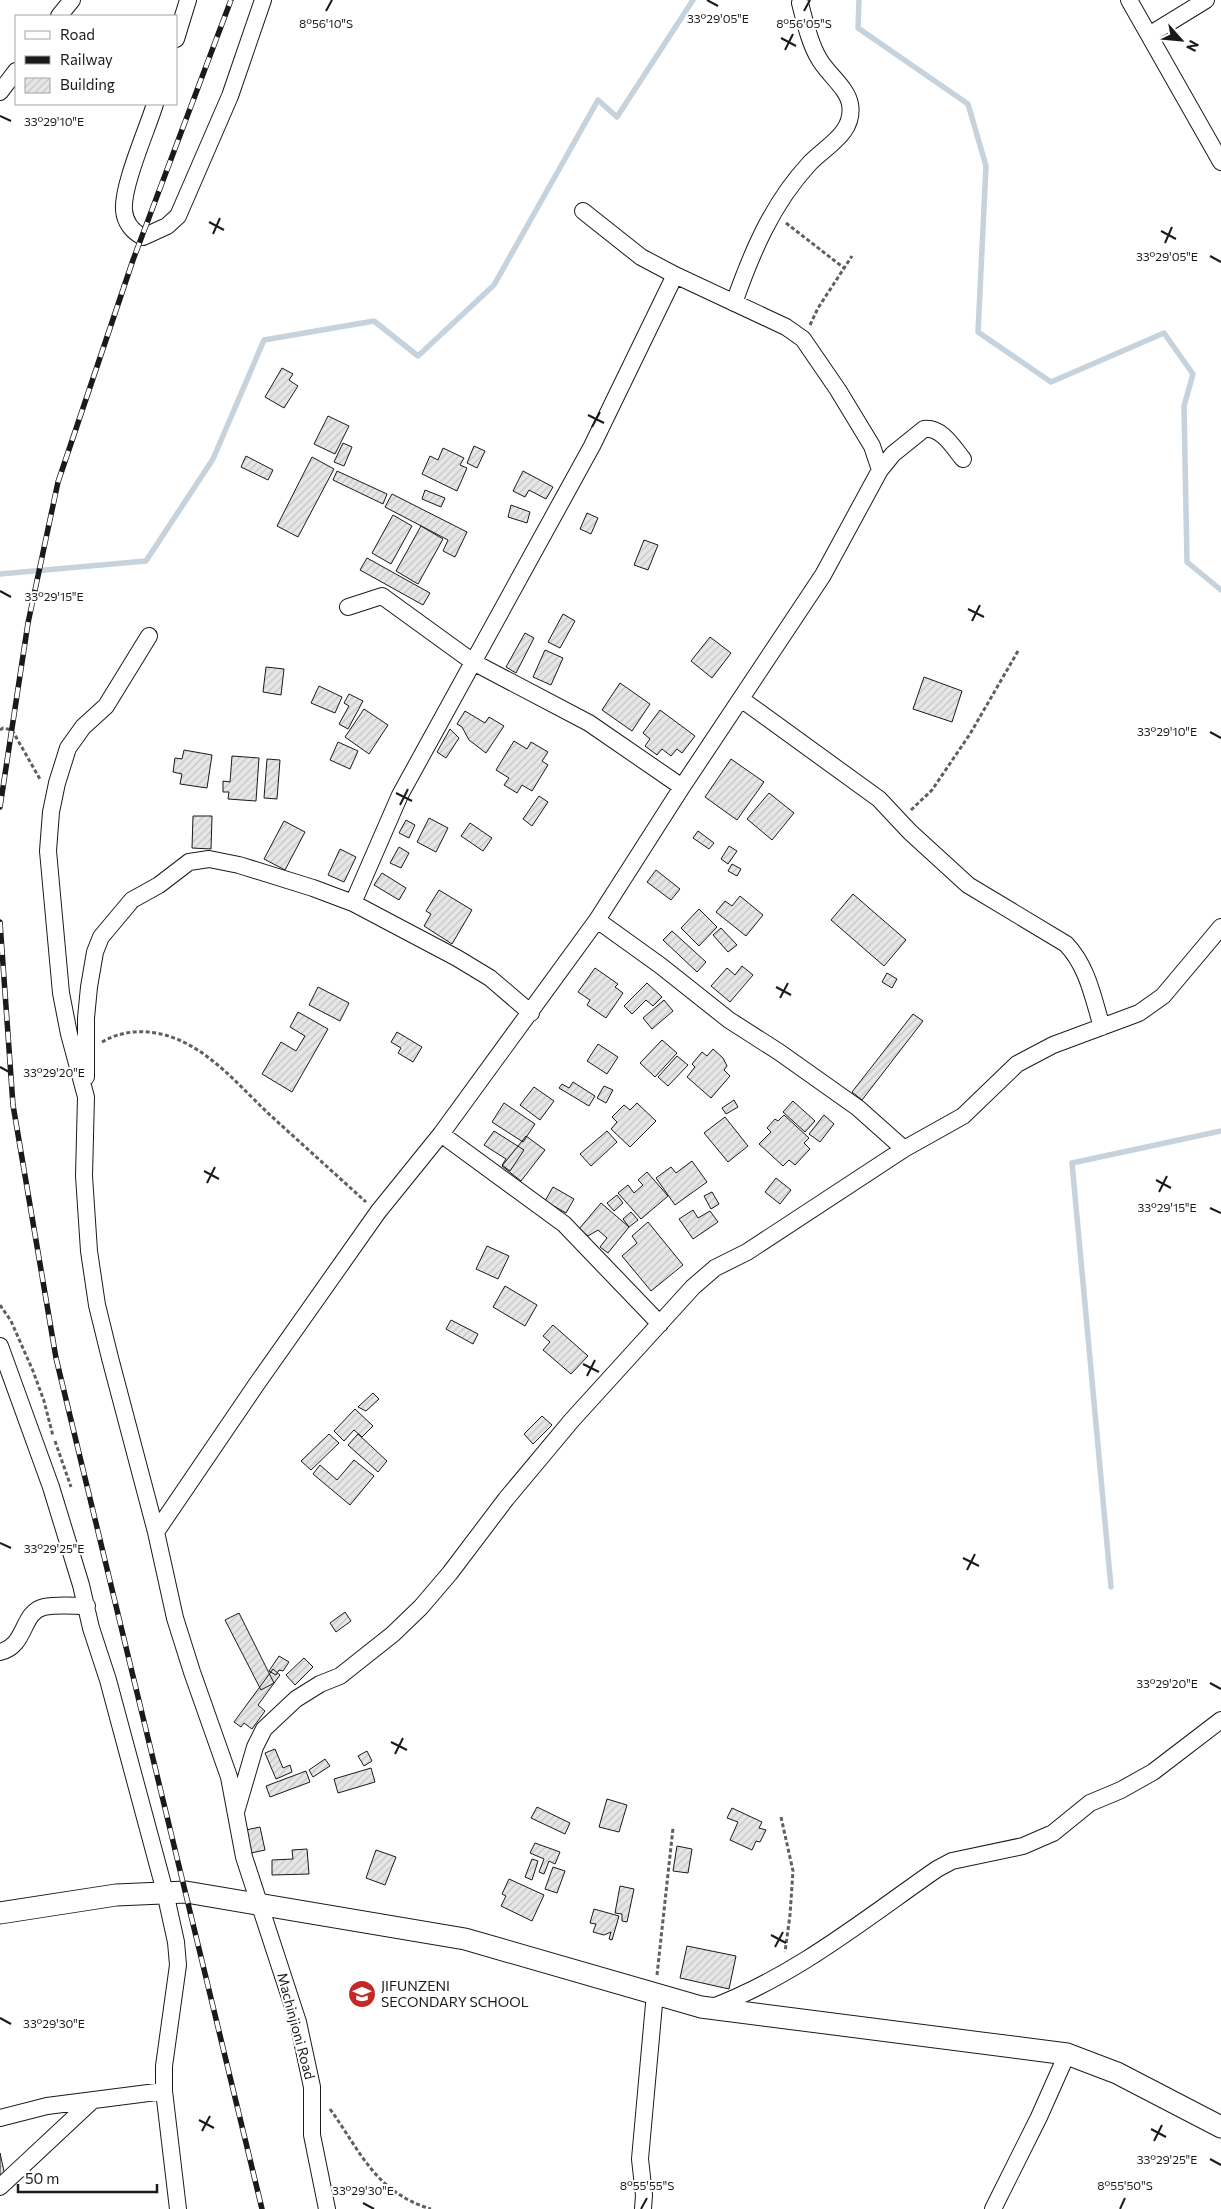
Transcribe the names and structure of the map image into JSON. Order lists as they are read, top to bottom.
{
  "streets": {
    "street": ["Machinjioni Road"]
  },
  "places": {
    "school or university": ["JIFUNZENI SECONDARY SCHOOL"]
  },
  "legend": ["Road", "Railway", "Building"],
  "scale_bar": "50 m",
  "north": "bottom right",
  "coordinates": [
    "33°29'05\"E",
    "8°56'10\"S",
    "8°56'05\"S",
    "33°29'10\"E",
    "33°29'15\"E",
    "33°29'20\"E",
    "33°29'25\"E",
    "33°29'30\"E",
    "8°55'55\"S",
    "8°55'50\"S"
  ]
}
